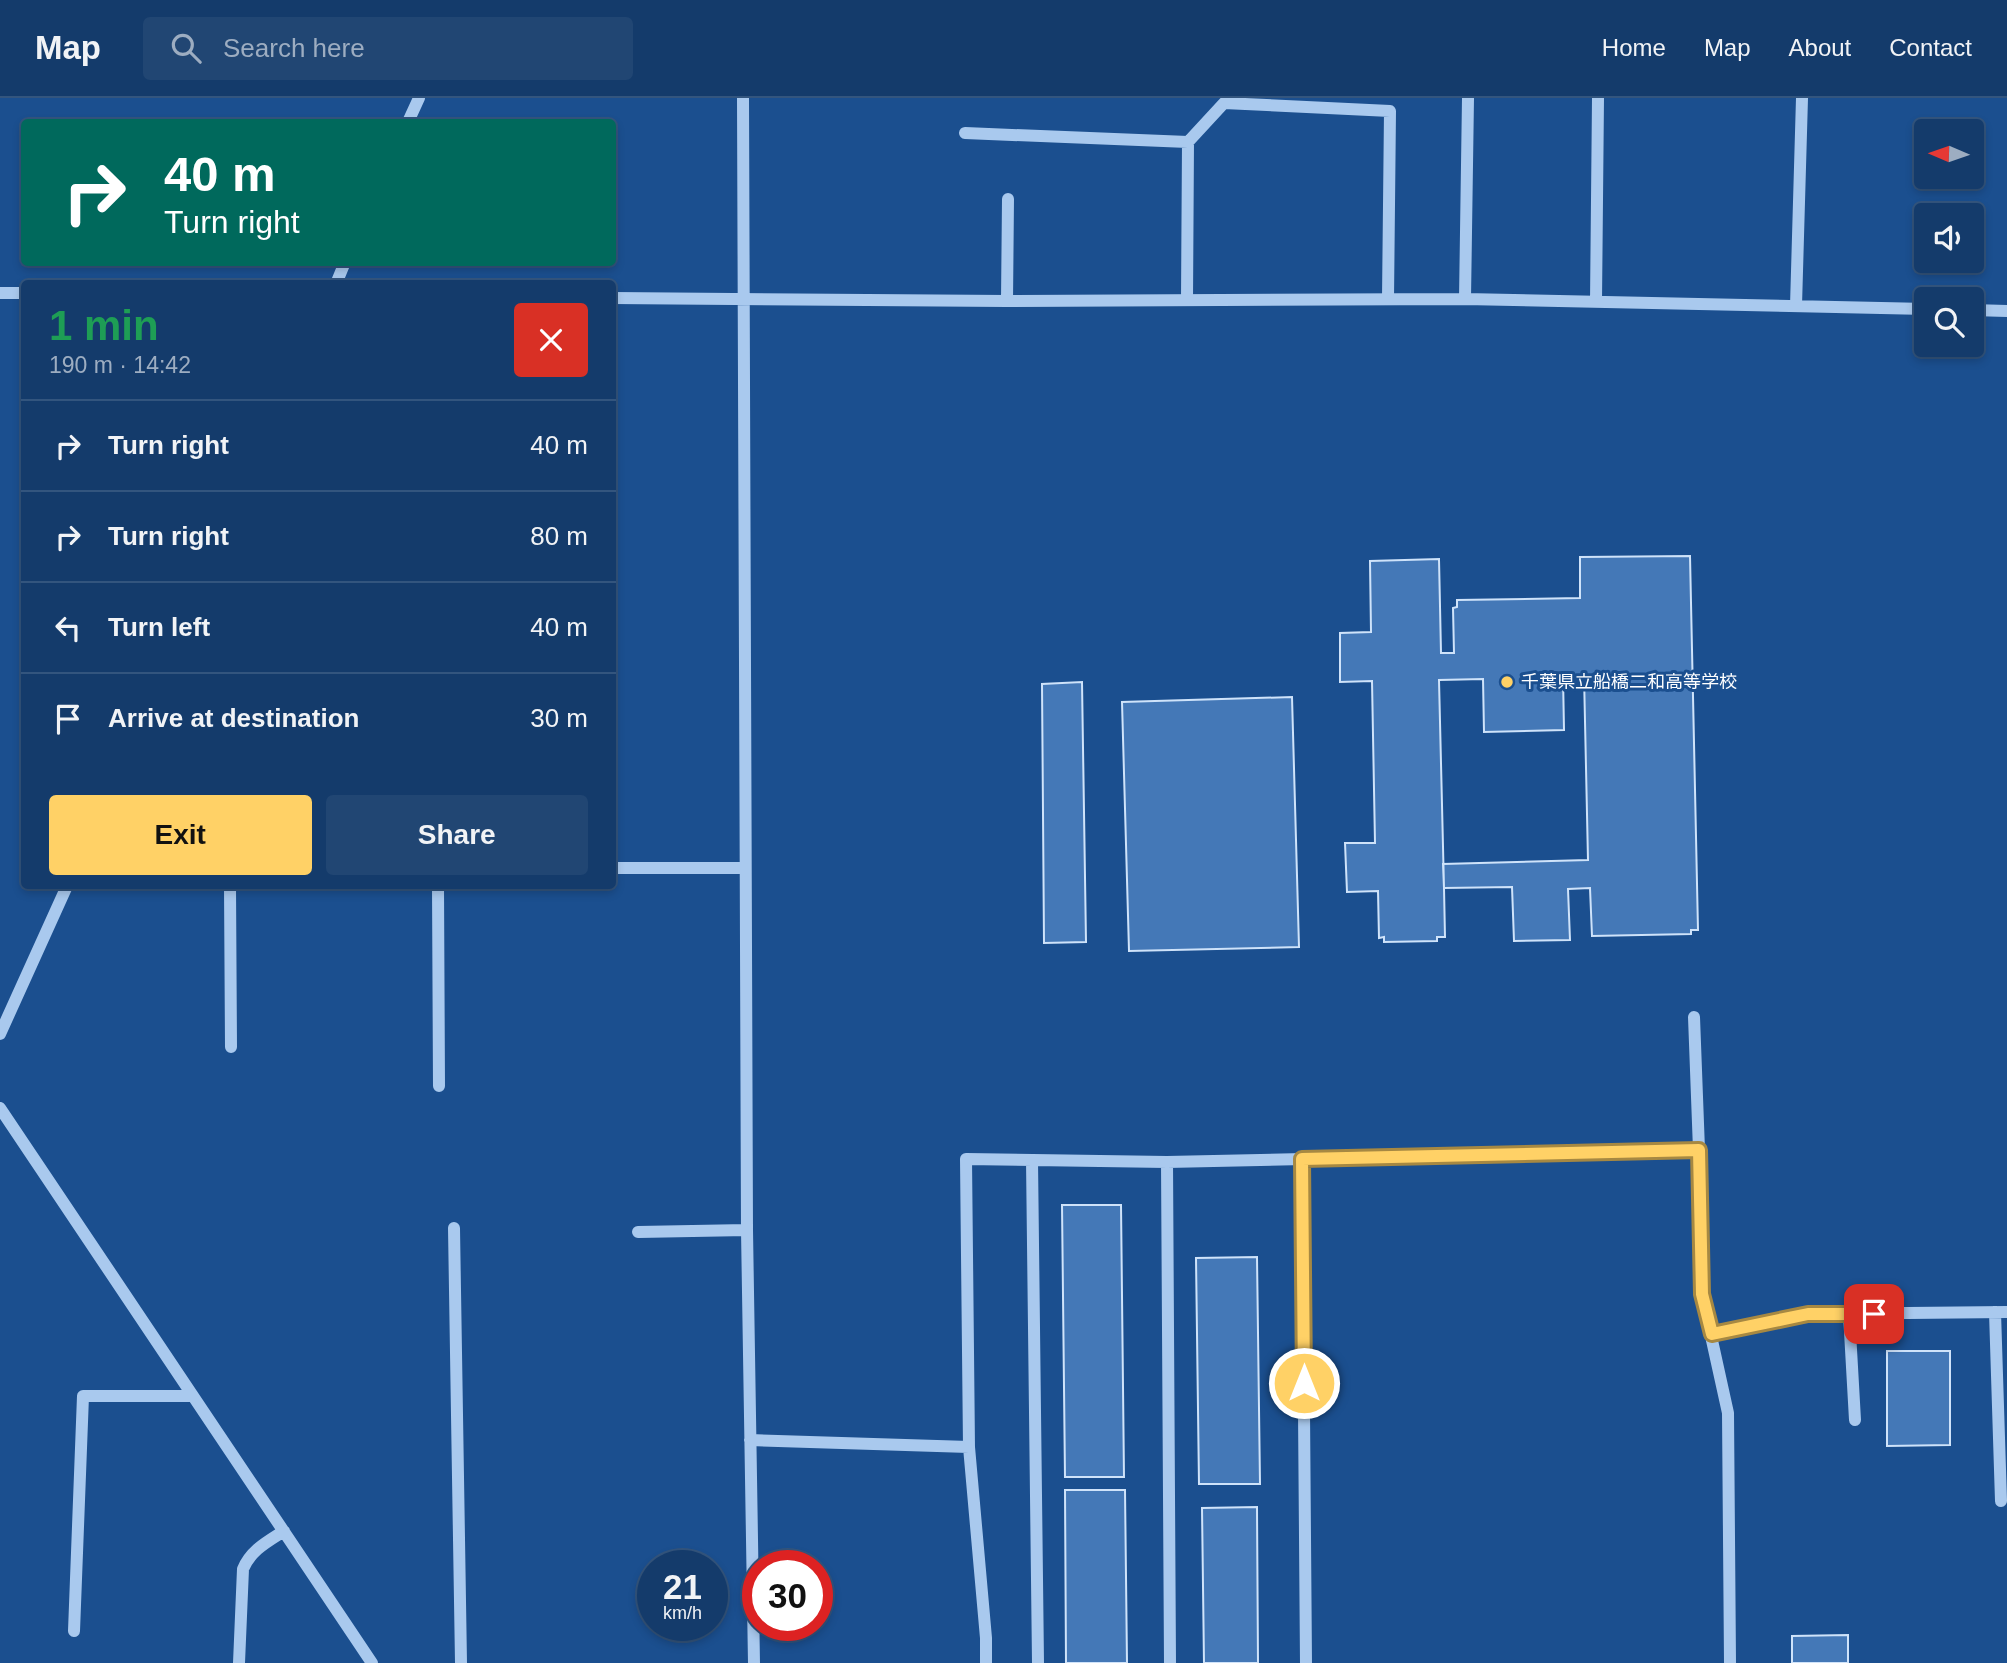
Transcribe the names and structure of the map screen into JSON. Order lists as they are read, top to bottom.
{
  "places": ["千葉県立船橋二和高等学校"],
  "north": "left",
  "page": {
    "header": "Map",
    "search": "Search here",
    "nav": [
      "Home",
      "Map",
      "About",
      "Contact"
    ],
    "turn": ["40 m", "Turn right"],
    "heading": ["1 min", "190 m · 14:42"],
    "list": [
      {
        "name": "Turn right",
        "value": "40 m"
      },
      {
        "name": "Turn right",
        "value": "80 m"
      },
      {
        "name": "Turn left",
        "value": "40 m"
      },
      {
        "name": "Arrive at destination",
        "value": "30 m"
      }
    ],
    "buttons": ["Exit", "Share"],
    "speed": "21 km/h",
    "limit": "30"
  }
}
